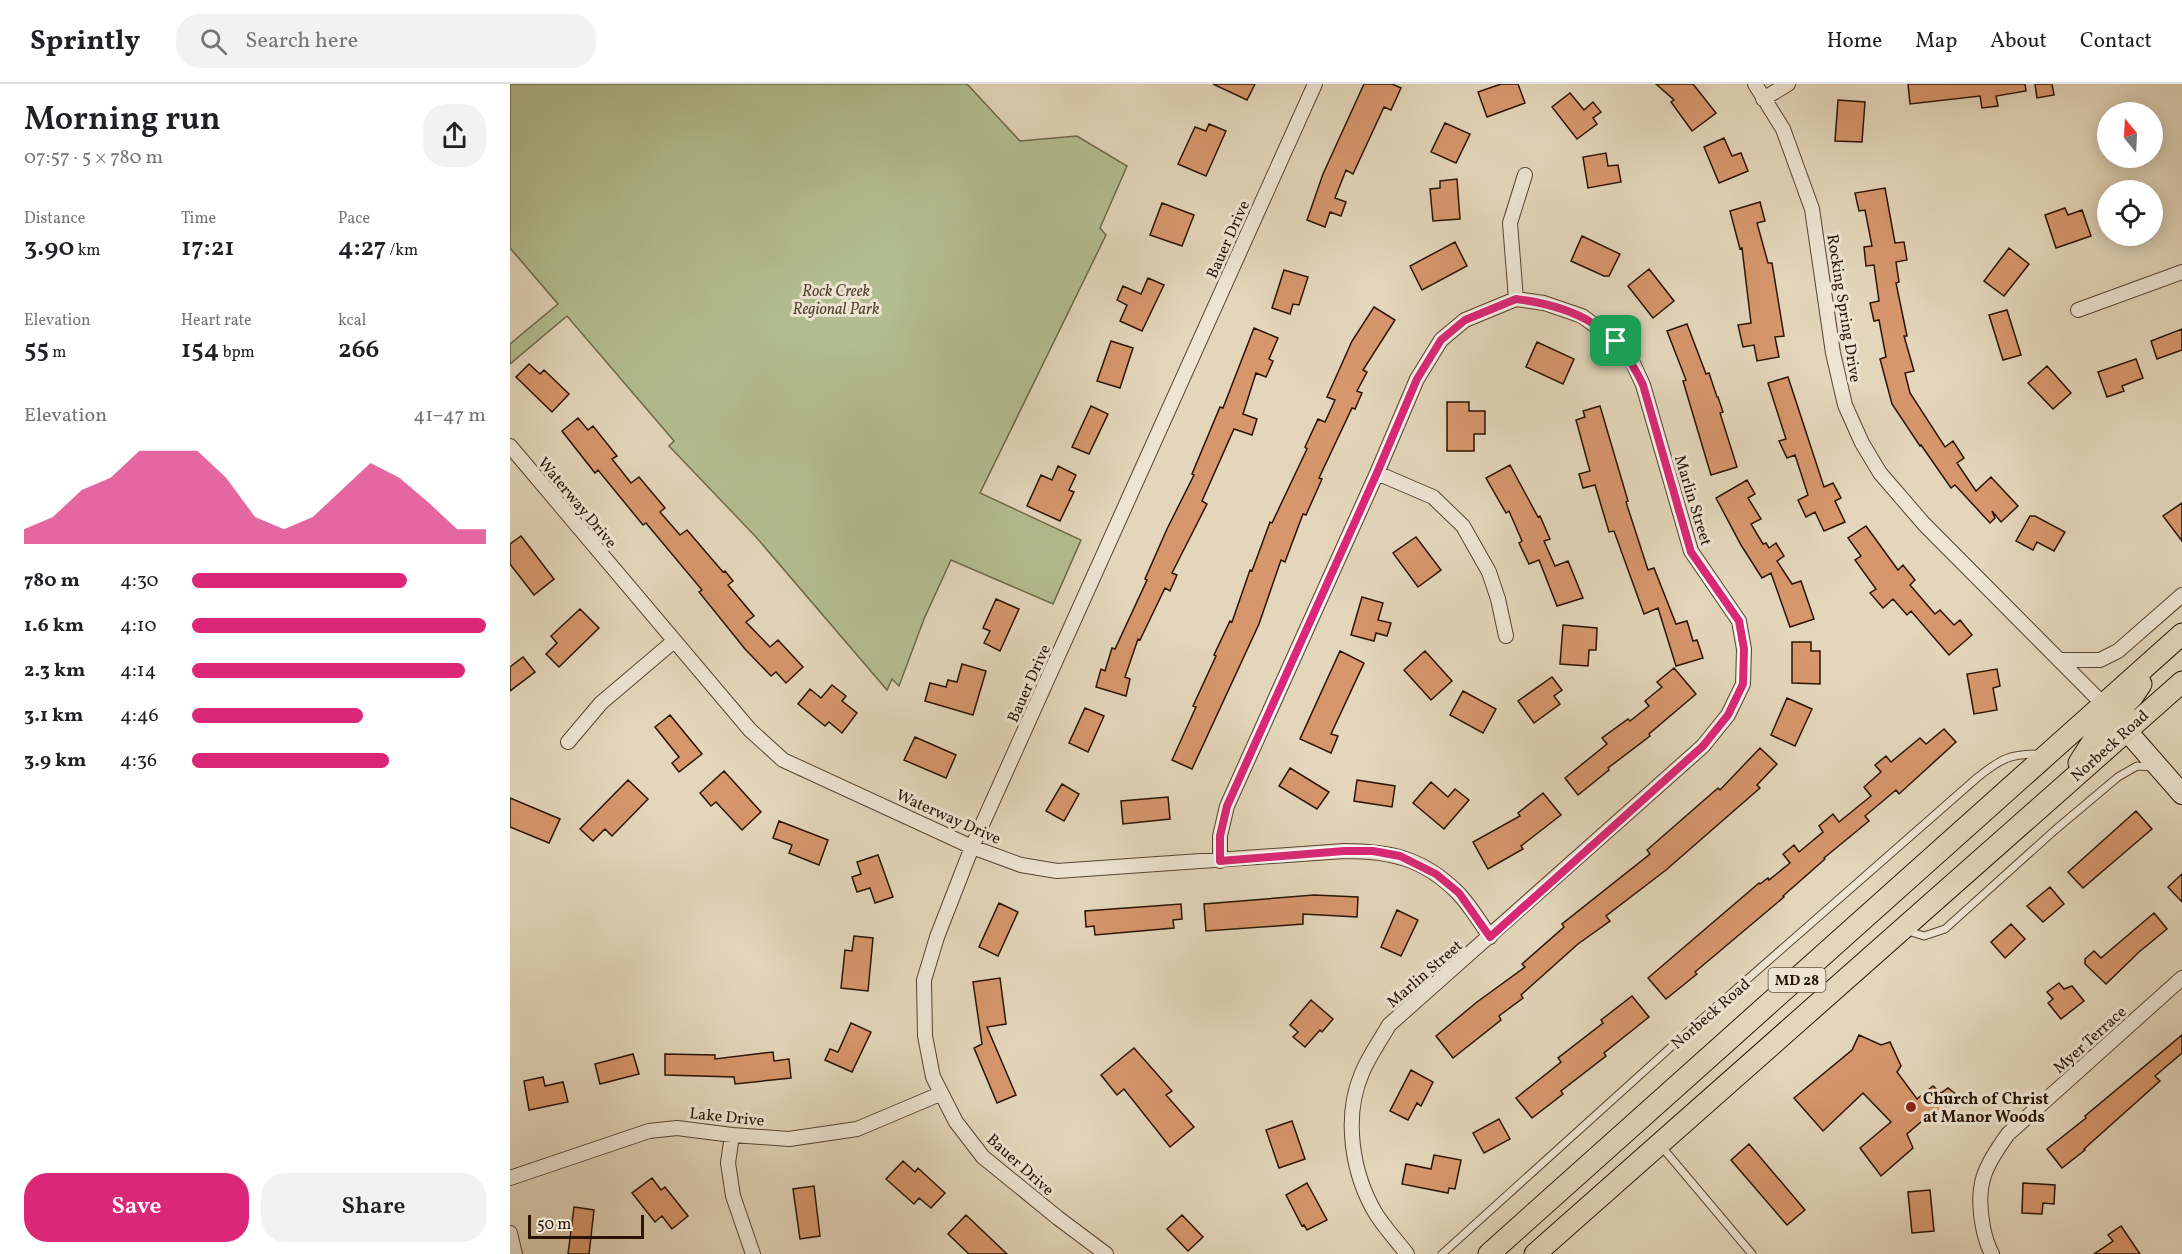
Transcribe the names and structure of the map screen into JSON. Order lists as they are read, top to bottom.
{
  "streets": {
    "main road": ["Norbeck Road", "MD 28"],
    "street": [
      "Bauer Drive",
      "Rocking Spring Drive",
      "Marlin Street",
      "Waterway Drive",
      "Myer Terrace",
      "Lake Drive"
    ]
  },
  "crossings": [
    ["Bauer Drive", "Waterway Drive"],
    ["Bauer Drive", "Lake Drive"],
    ["Rocking Spring Drive", "Norbeck Road"],
    ["Marlin Street", "Waterway Drive"]
  ],
  "parks": ["Rock Creek Regional Park"],
  "places": ["Church of Christ at Manor Woods"],
  "scale_bar": "50 m",
  "north": "top",
  "page": {
    "header": "Sprintly",
    "search": "Search here",
    "nav": [
      "Home",
      "Map",
      "About",
      "Contact"
    ],
    "heading": ["Morning run", "07:57 · 5 × 780 m"],
    "stats": [
      ["Distance", "3.90 km"],
      ["Time", "17:21"],
      ["Pace", "4:27 /km"],
      ["Elevation", "55 m"],
      ["Heart rate", "154 bpm"],
      ["kcal", "266"]
    ],
    "chart": ["Elevation", "41–47 m"],
    "list": [
      {
        "name": "780 m",
        "note": "4:30"
      },
      {
        "name": "1.6 km",
        "note": "4:10"
      },
      {
        "name": "2.3 km",
        "note": "4:14"
      },
      {
        "name": "3.1 km",
        "note": "4:46"
      },
      {
        "name": "3.9 km",
        "note": "4:36"
      }
    ],
    "buttons": ["Save", "Share"],
    "scale": "50 m"
  }
}
